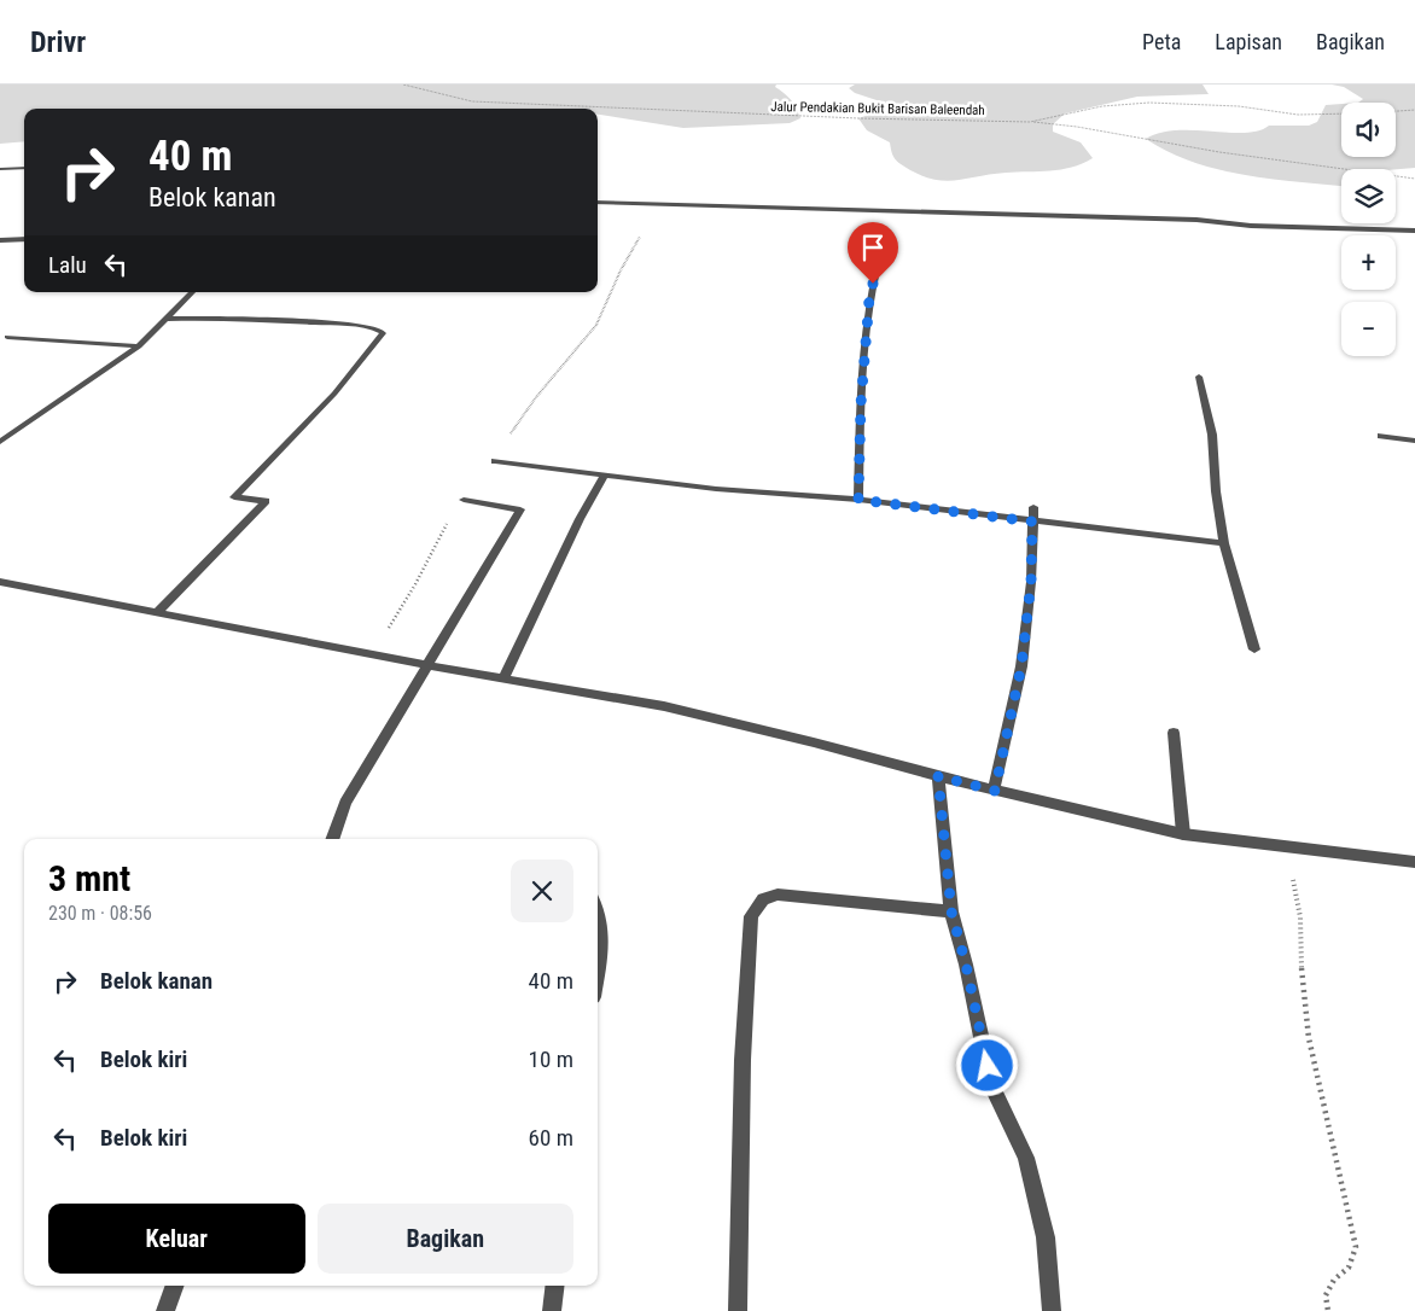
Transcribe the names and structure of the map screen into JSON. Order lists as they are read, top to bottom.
{
  "streets": {
    "path": ["Jalur Pendakian Bukit Barisan Baleendah"]
  },
  "page": {
    "header": "Drivr",
    "nav": ["Peta", "Lapisan", "Bagikan"],
    "map_buttons": ["+", "−"],
    "turn": ["40 m", "Belok kanan"],
    "then": "Lalu",
    "heading": ["3 mnt", "230 m · 08:56"],
    "list": [
      {
        "name": "Belok kanan",
        "value": "40 m"
      },
      {
        "name": "Belok kiri",
        "value": "10 m"
      },
      {
        "name": "Belok kiri",
        "value": "60 m"
      }
    ],
    "buttons": ["Keluar", "Bagikan"]
  }
}
